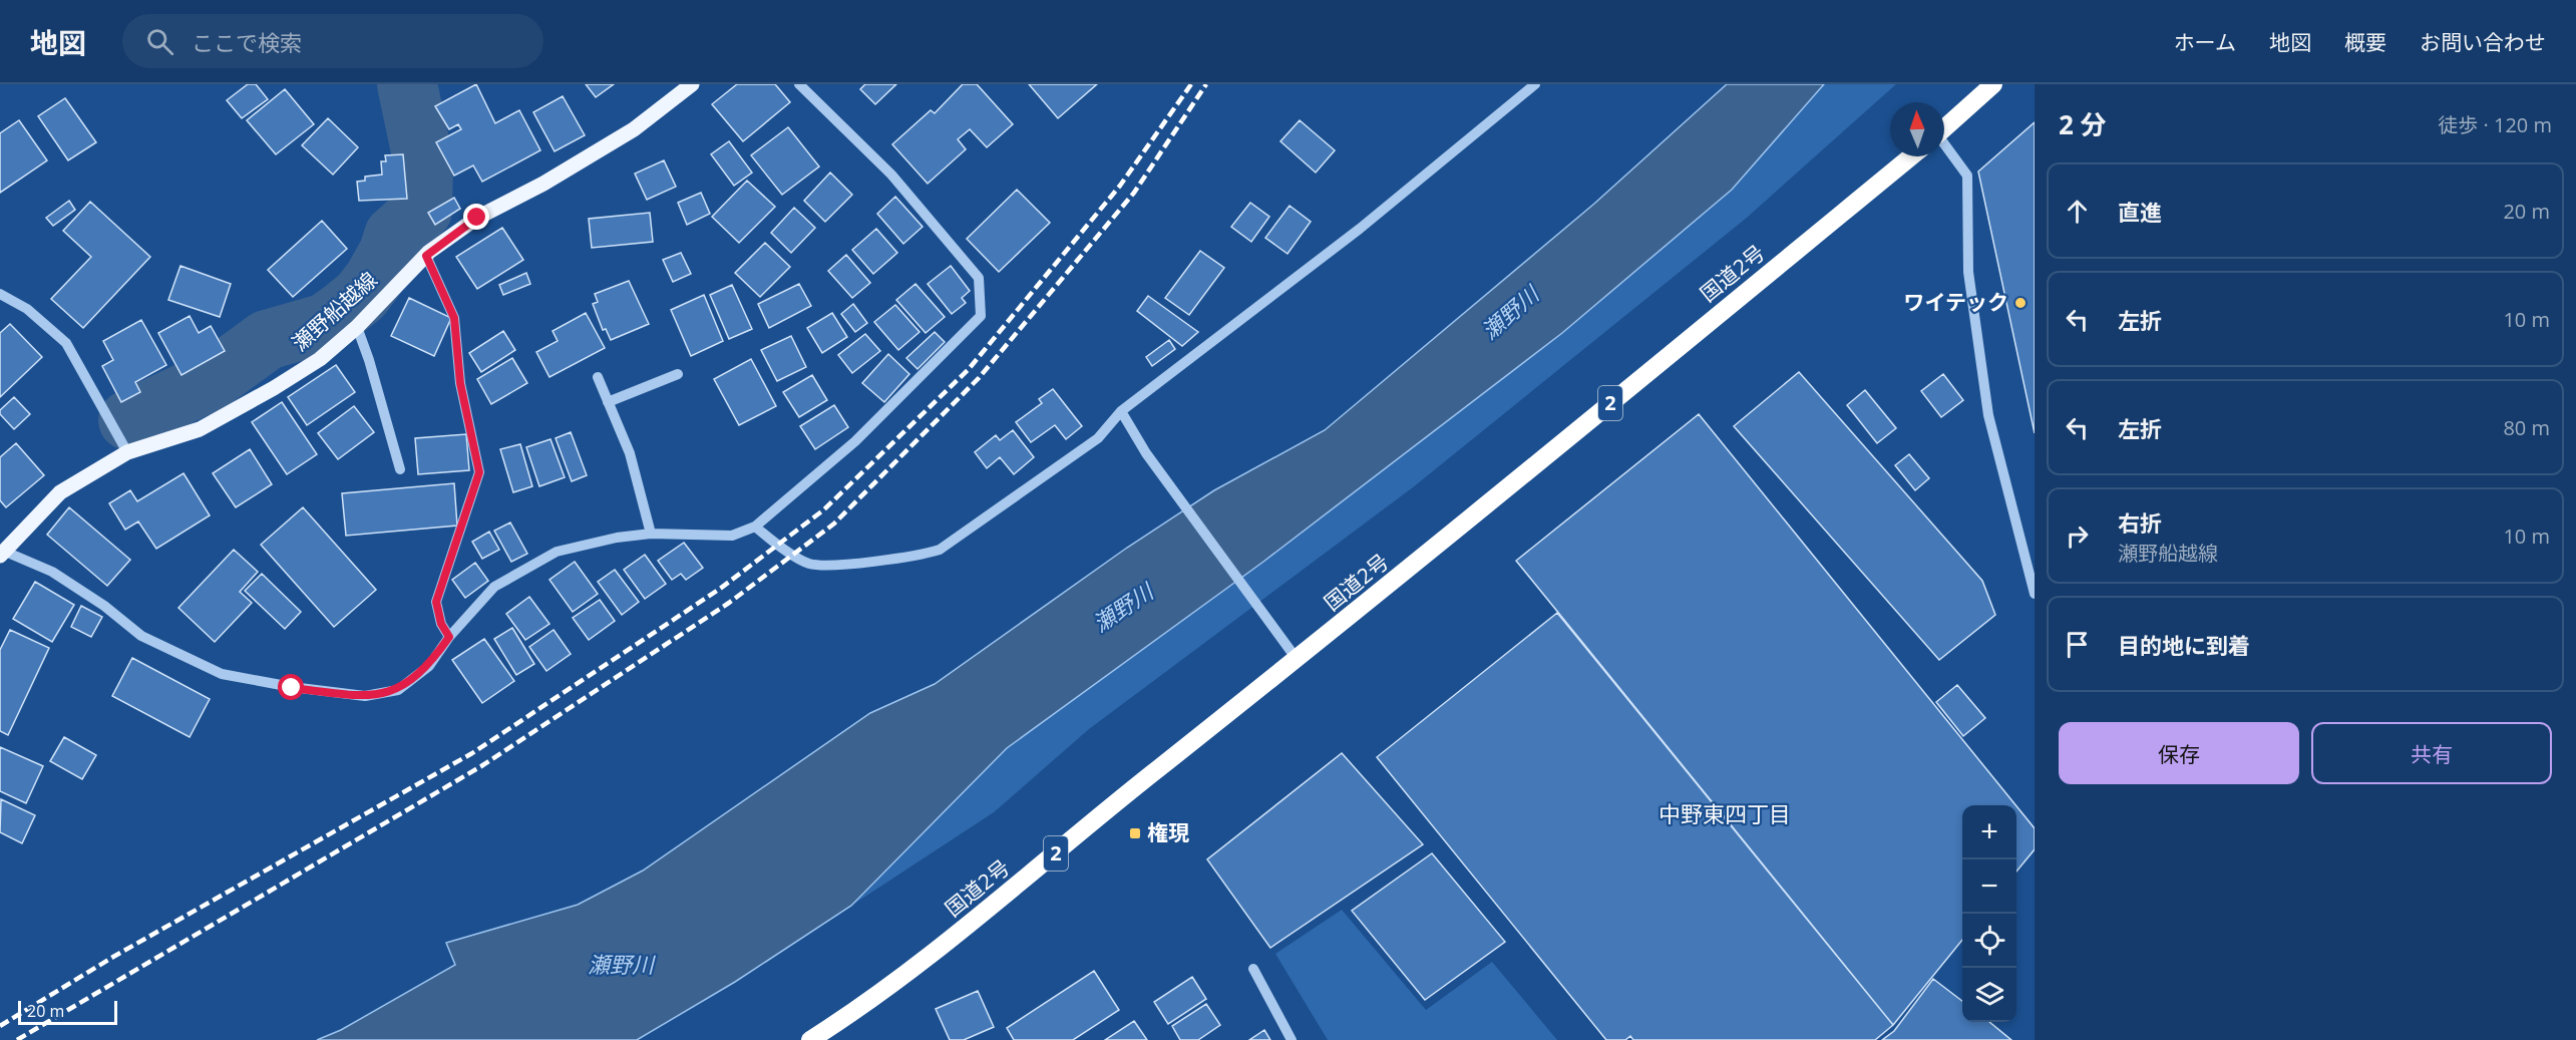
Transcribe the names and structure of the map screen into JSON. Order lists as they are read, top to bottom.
{
  "streets": {
    "highway": ["国道2号", "2"],
    "main road": ["瀬野船越線"]
  },
  "districts": ["中野東四丁目"],
  "water": ["瀬野川"],
  "places": {
    "other": ["ワイテック"],
    "transit": ["権現"]
  },
  "scale_bar": "20 m",
  "north": "top",
  "page": {
    "header": "地図",
    "search": "ここで検索",
    "nav": [
      "ホーム",
      "地図",
      "概要",
      "お問い合わせ"
    ],
    "heading": ["2 分", "徒歩 · 120 m"],
    "list": [
      ["直進", "20 m"],
      ["左折", "10 m"],
      ["左折", "80 m"],
      ["右折", "瀬野船越線", "10 m"],
      "目的地に到着"
    ],
    "buttons": ["保存", "共有"],
    "map_buttons": ["+", "−"],
    "scale": "20 m"
  }
}
